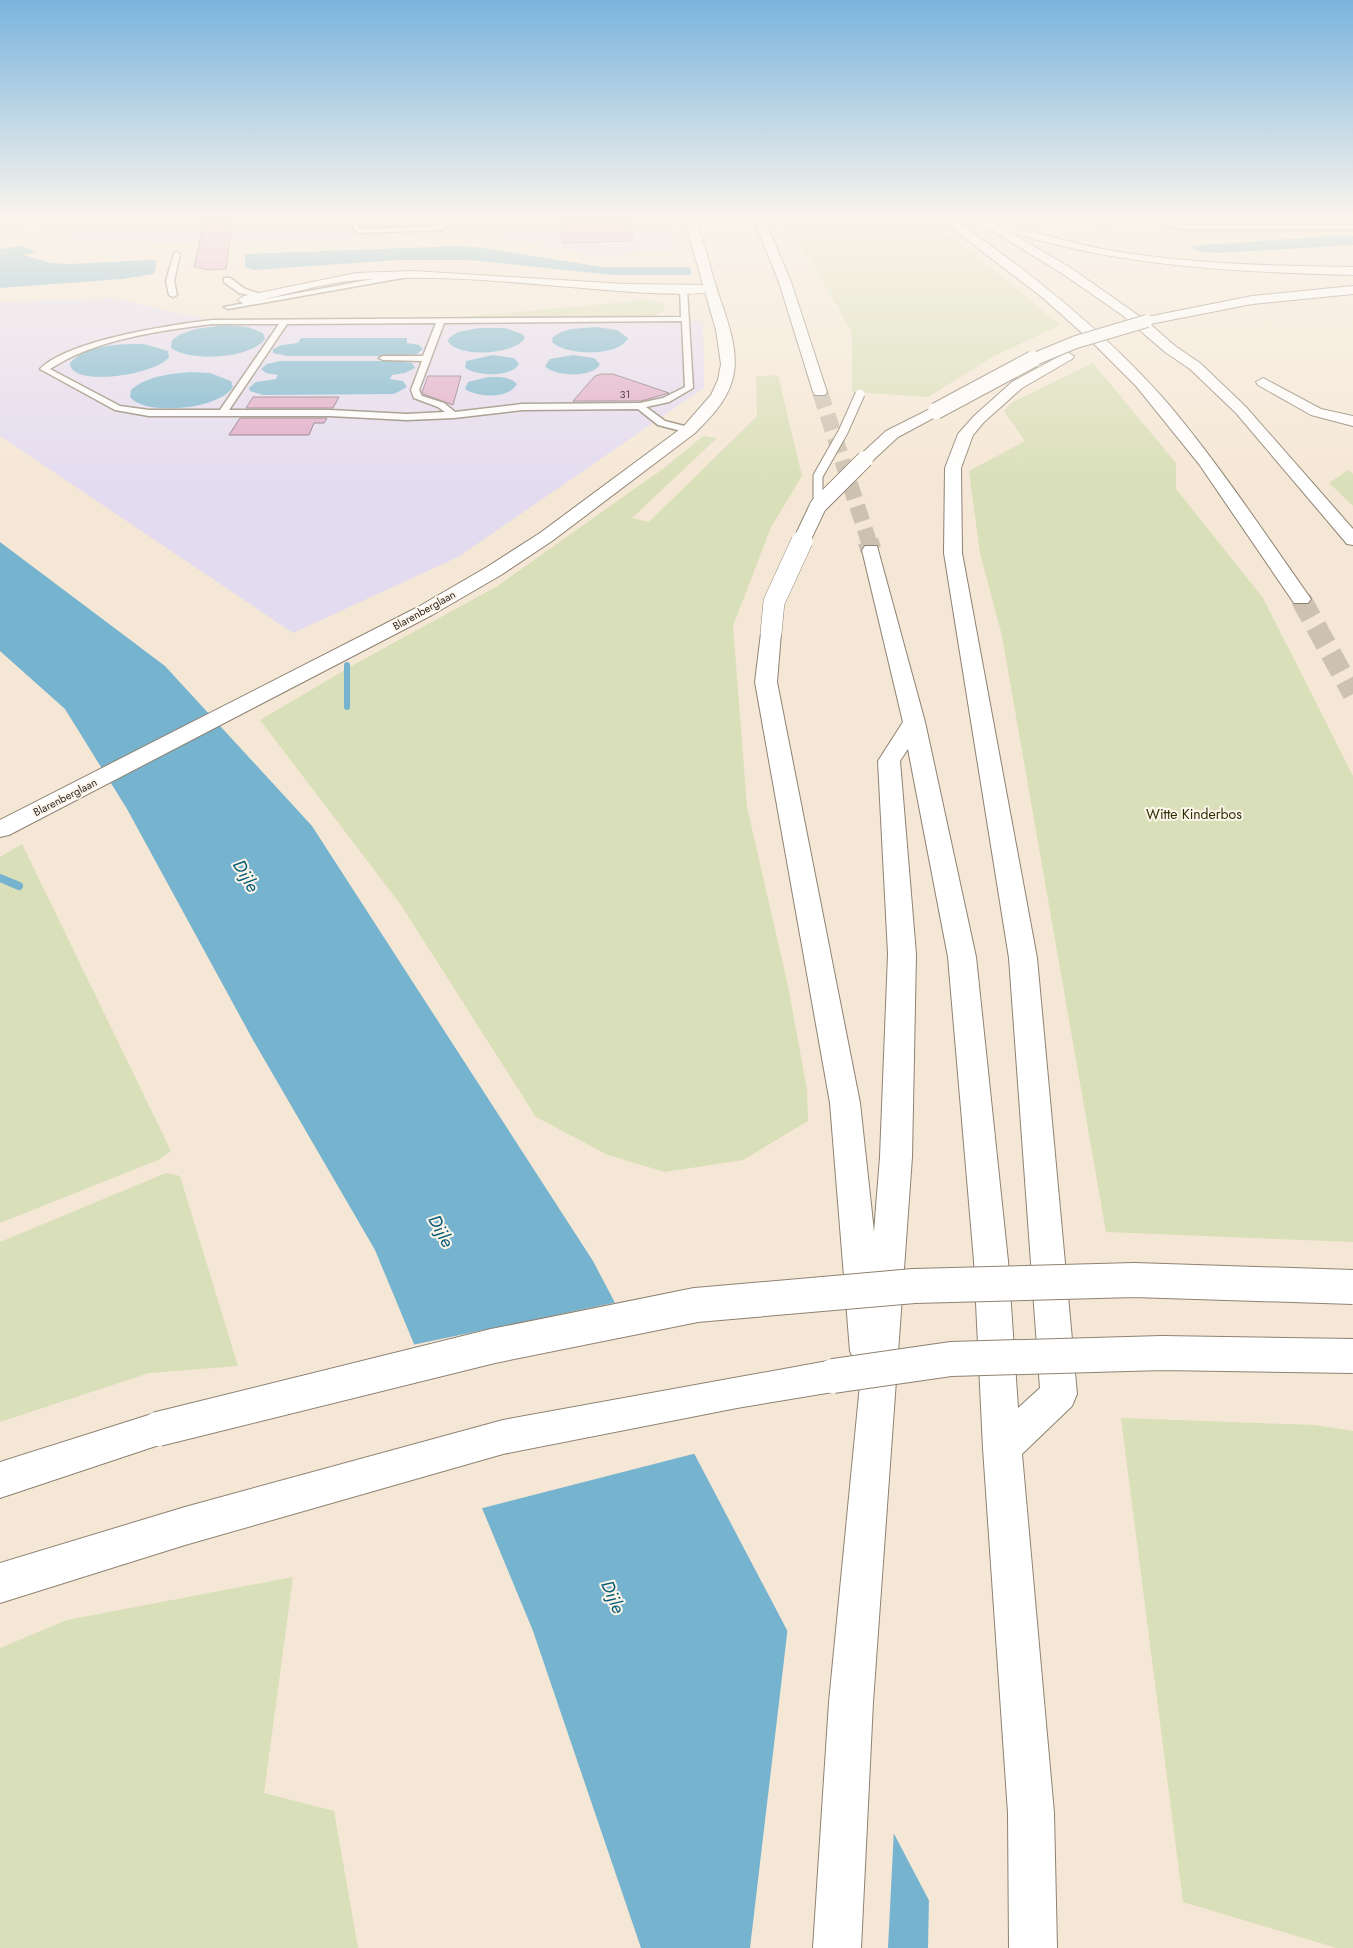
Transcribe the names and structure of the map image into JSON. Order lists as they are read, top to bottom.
{
  "streets": {
    "main road": ["Blarenberglaan"]
  },
  "water": ["Dijle"],
  "parks": ["Witte Kinderbos"],
  "house_numbers": ["31"]
}
